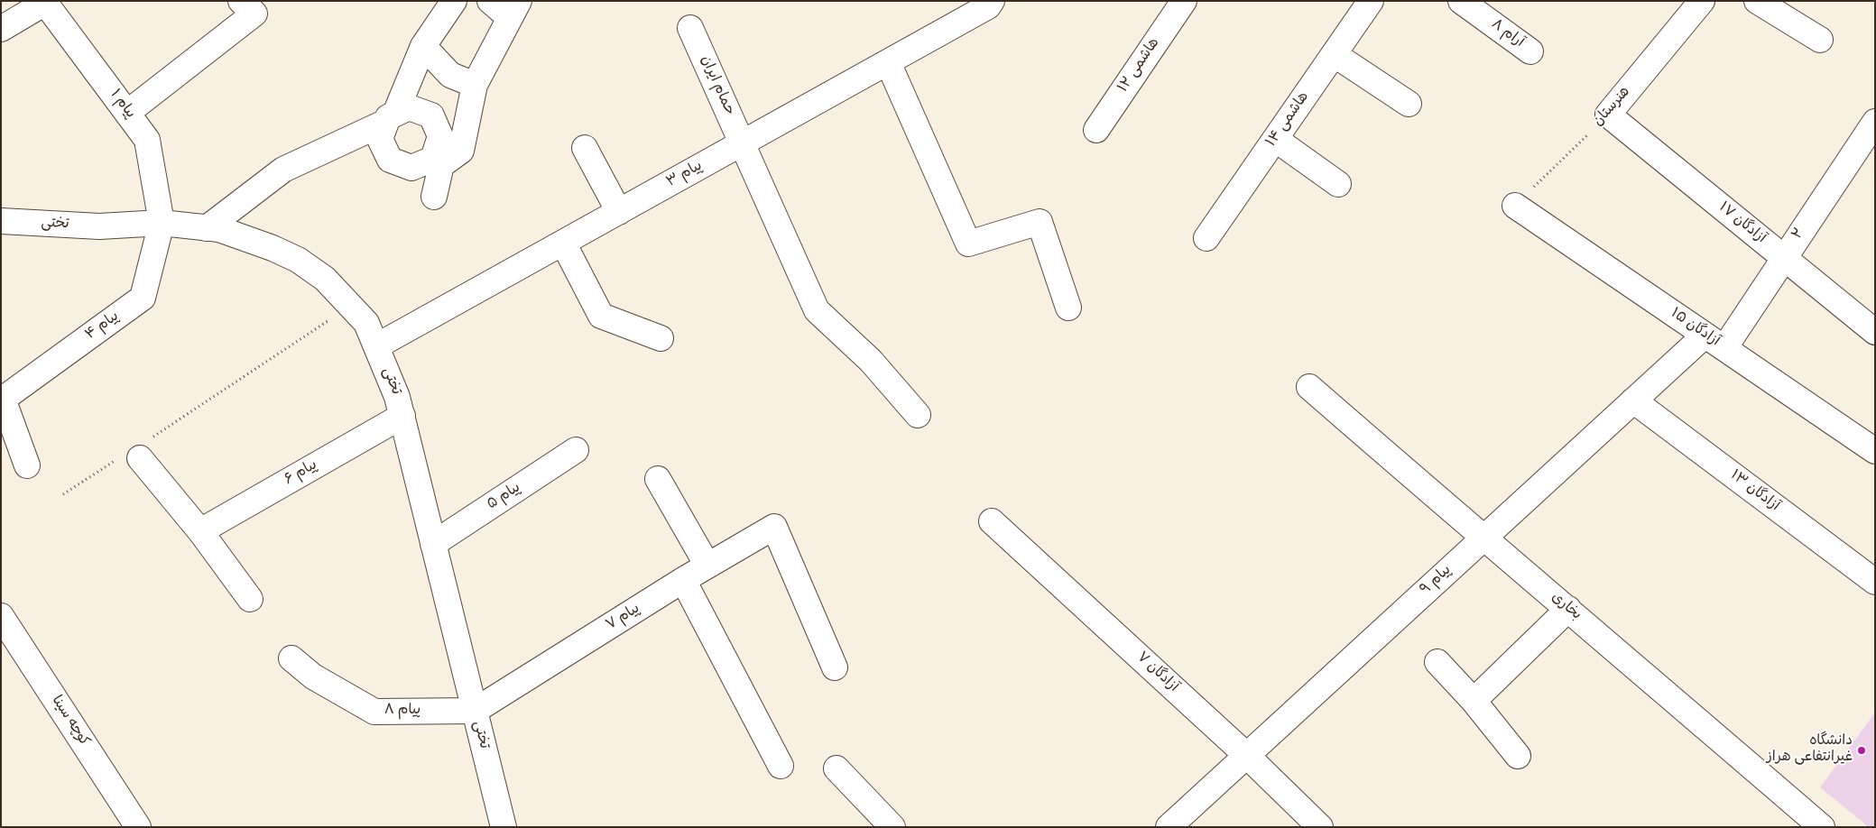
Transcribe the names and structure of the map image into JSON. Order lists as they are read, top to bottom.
{
  "streets": {
    "street": [
      "آرام ۸",
      "هاشمی ۱۲",
      "حمام ایران",
      "پیام ۱",
      "هنرستان",
      "هاشمی ۱۴",
      "پيام ۳",
      "آزادگان ۱۷",
      "تختی",
      "۲",
      "پیام ۴",
      "آزادگان ۱۵",
      "پیام ۶",
      "آزادگان ۱۳",
      "پیام ۵",
      "پیام ۹",
      "بخاری",
      "پیام ۷",
      "آزادگان ۷",
      "پیام ۸",
      "کوچه سینا"
    ]
  },
  "crossings": [
    ["حمام ایران", "پيام ۳"],
    ["پیام ۱", "تختی"],
    ["پیام ۱", "پیام ۴"],
    ["هنرستان", "آزادگان ۱۷"],
    ["هنرستان", "آزادگان ۱۵"],
    ["پيام ۳", "تختی"],
    ["آزادگان ۱۷", "۲"],
    ["تختی", "پیام ۴"],
    ["تختی", "پیام ۶"],
    ["تختی", "پیام ۵"],
    ["تختی", "پیام ۷"],
    ["تختی", "پیام ۸"],
    ["۲", "آزادگان ۱۵"],
    ["۲", "پیام ۹"],
    ["آزادگان ۱۵", "پیام ۹"],
    ["آزادگان ۱۳", "پیام ۹"],
    ["پیام ۹", "بخاری"],
    ["پیام ۹", "آزادگان ۷"],
    ["پیام ۷", "پیام ۸"]
  ],
  "places": ["دانشگاه غیرانتفاعی هراز"]
}
